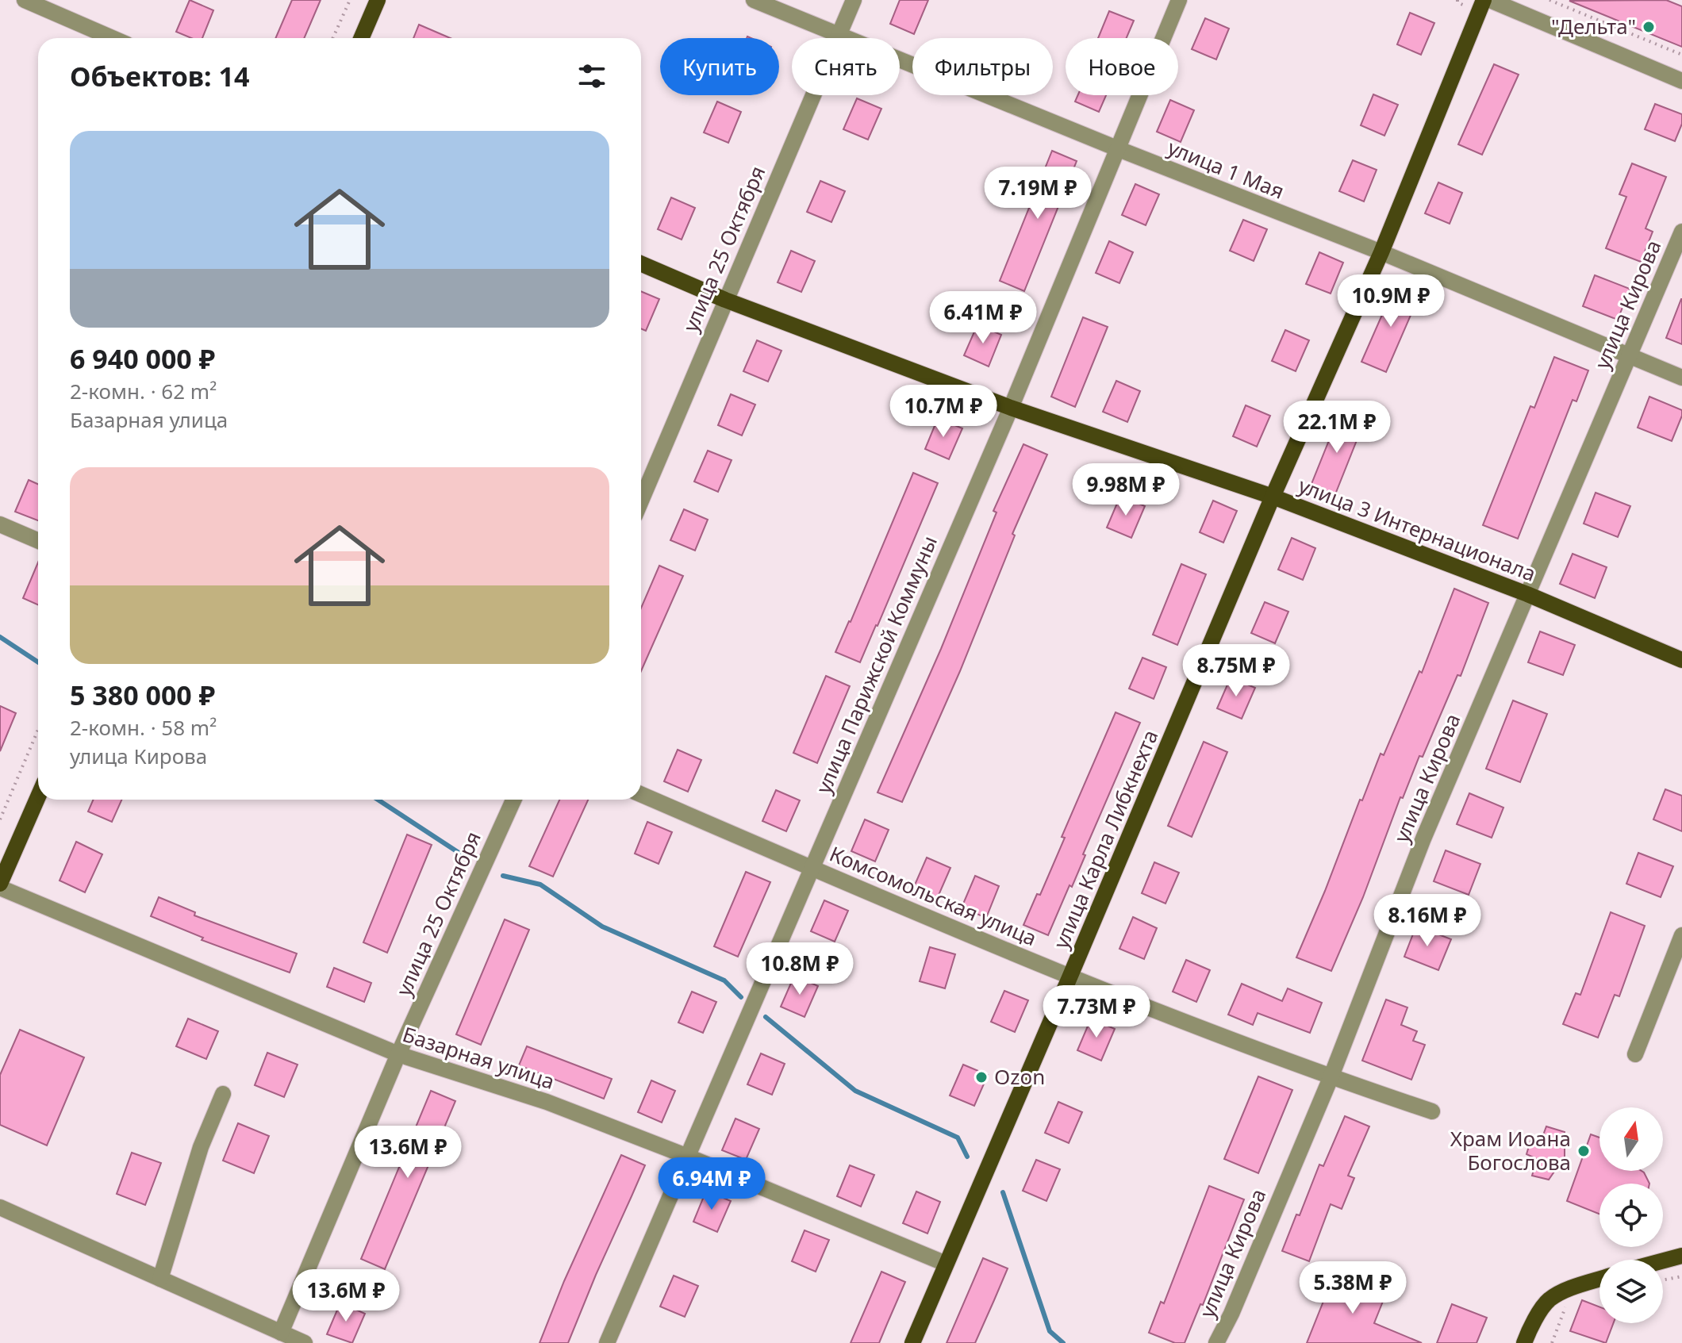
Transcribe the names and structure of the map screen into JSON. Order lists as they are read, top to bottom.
{
  "streets": {
    "main road": ["улица 3 Интернационала", "улица Карла Либкнехта"],
    "street": [
      "улица 1 Мая",
      "улица 25 Октября",
      "улица Кирова",
      "улица Парижской Коммуны",
      "Комсомольская улица",
      "Базарная улица"
    ]
  },
  "crossings": [
    ["улица 1 Мая", "улица 25 Октября"],
    ["улица 1 Мая", "улица Кирова"],
    ["улица 1 Мая", "улица Парижской Коммуны"],
    ["улица 1 Мая", "улица Карла Либкнехта"],
    ["улица 25 Октября", "улица 3 Интернационала"],
    ["улица 25 Октября", "Базарная улица"],
    ["улица Кирова", "улица 3 Интернационала"],
    ["улица Кирова", "Комсомольская улица"],
    ["улица 3 Интернационала", "улица Парижской Коммуны"],
    ["улица 3 Интернационала", "улица Карла Либкнехта"],
    ["улица Парижской Коммуны", "Комсомольская улица"],
    ["улица Парижской Коммуны", "Базарная улица"],
    ["улица Карла Либкнехта", "Комсомольская улица"],
    ["улица Карла Либкнехта", "Базарная улица"]
  ],
  "places": ["\"Дельта\"", "Ozon", "Храм Иоана Богослова"],
  "north": "top",
  "page": {
    "chip": [
      "Купить",
      "Снять",
      "Фильтры",
      "Новое"
    ],
    "heading": "Объектов: 14",
    "list": [
      {
        "name": "6 940 000 ₽",
        "note": "2-комн. · 62 m² · Базарная улица"
      },
      {
        "name": "5 380 000 ₽",
        "note": "2-комн. · 58 m² · улица Кирова"
      }
    ],
    "price": [
      "7.19M ₽",
      "10.9M ₽",
      "6.41M ₽",
      "10.7M ₽",
      "22.1M ₽",
      "9.98M ₽",
      "8.75M ₽",
      "8.16M ₽",
      "10.8M ₽",
      "7.73M ₽",
      "13.6M ₽",
      "6.94M ₽",
      "5.38M ₽",
      "13.6M ₽"
    ]
  }
}
